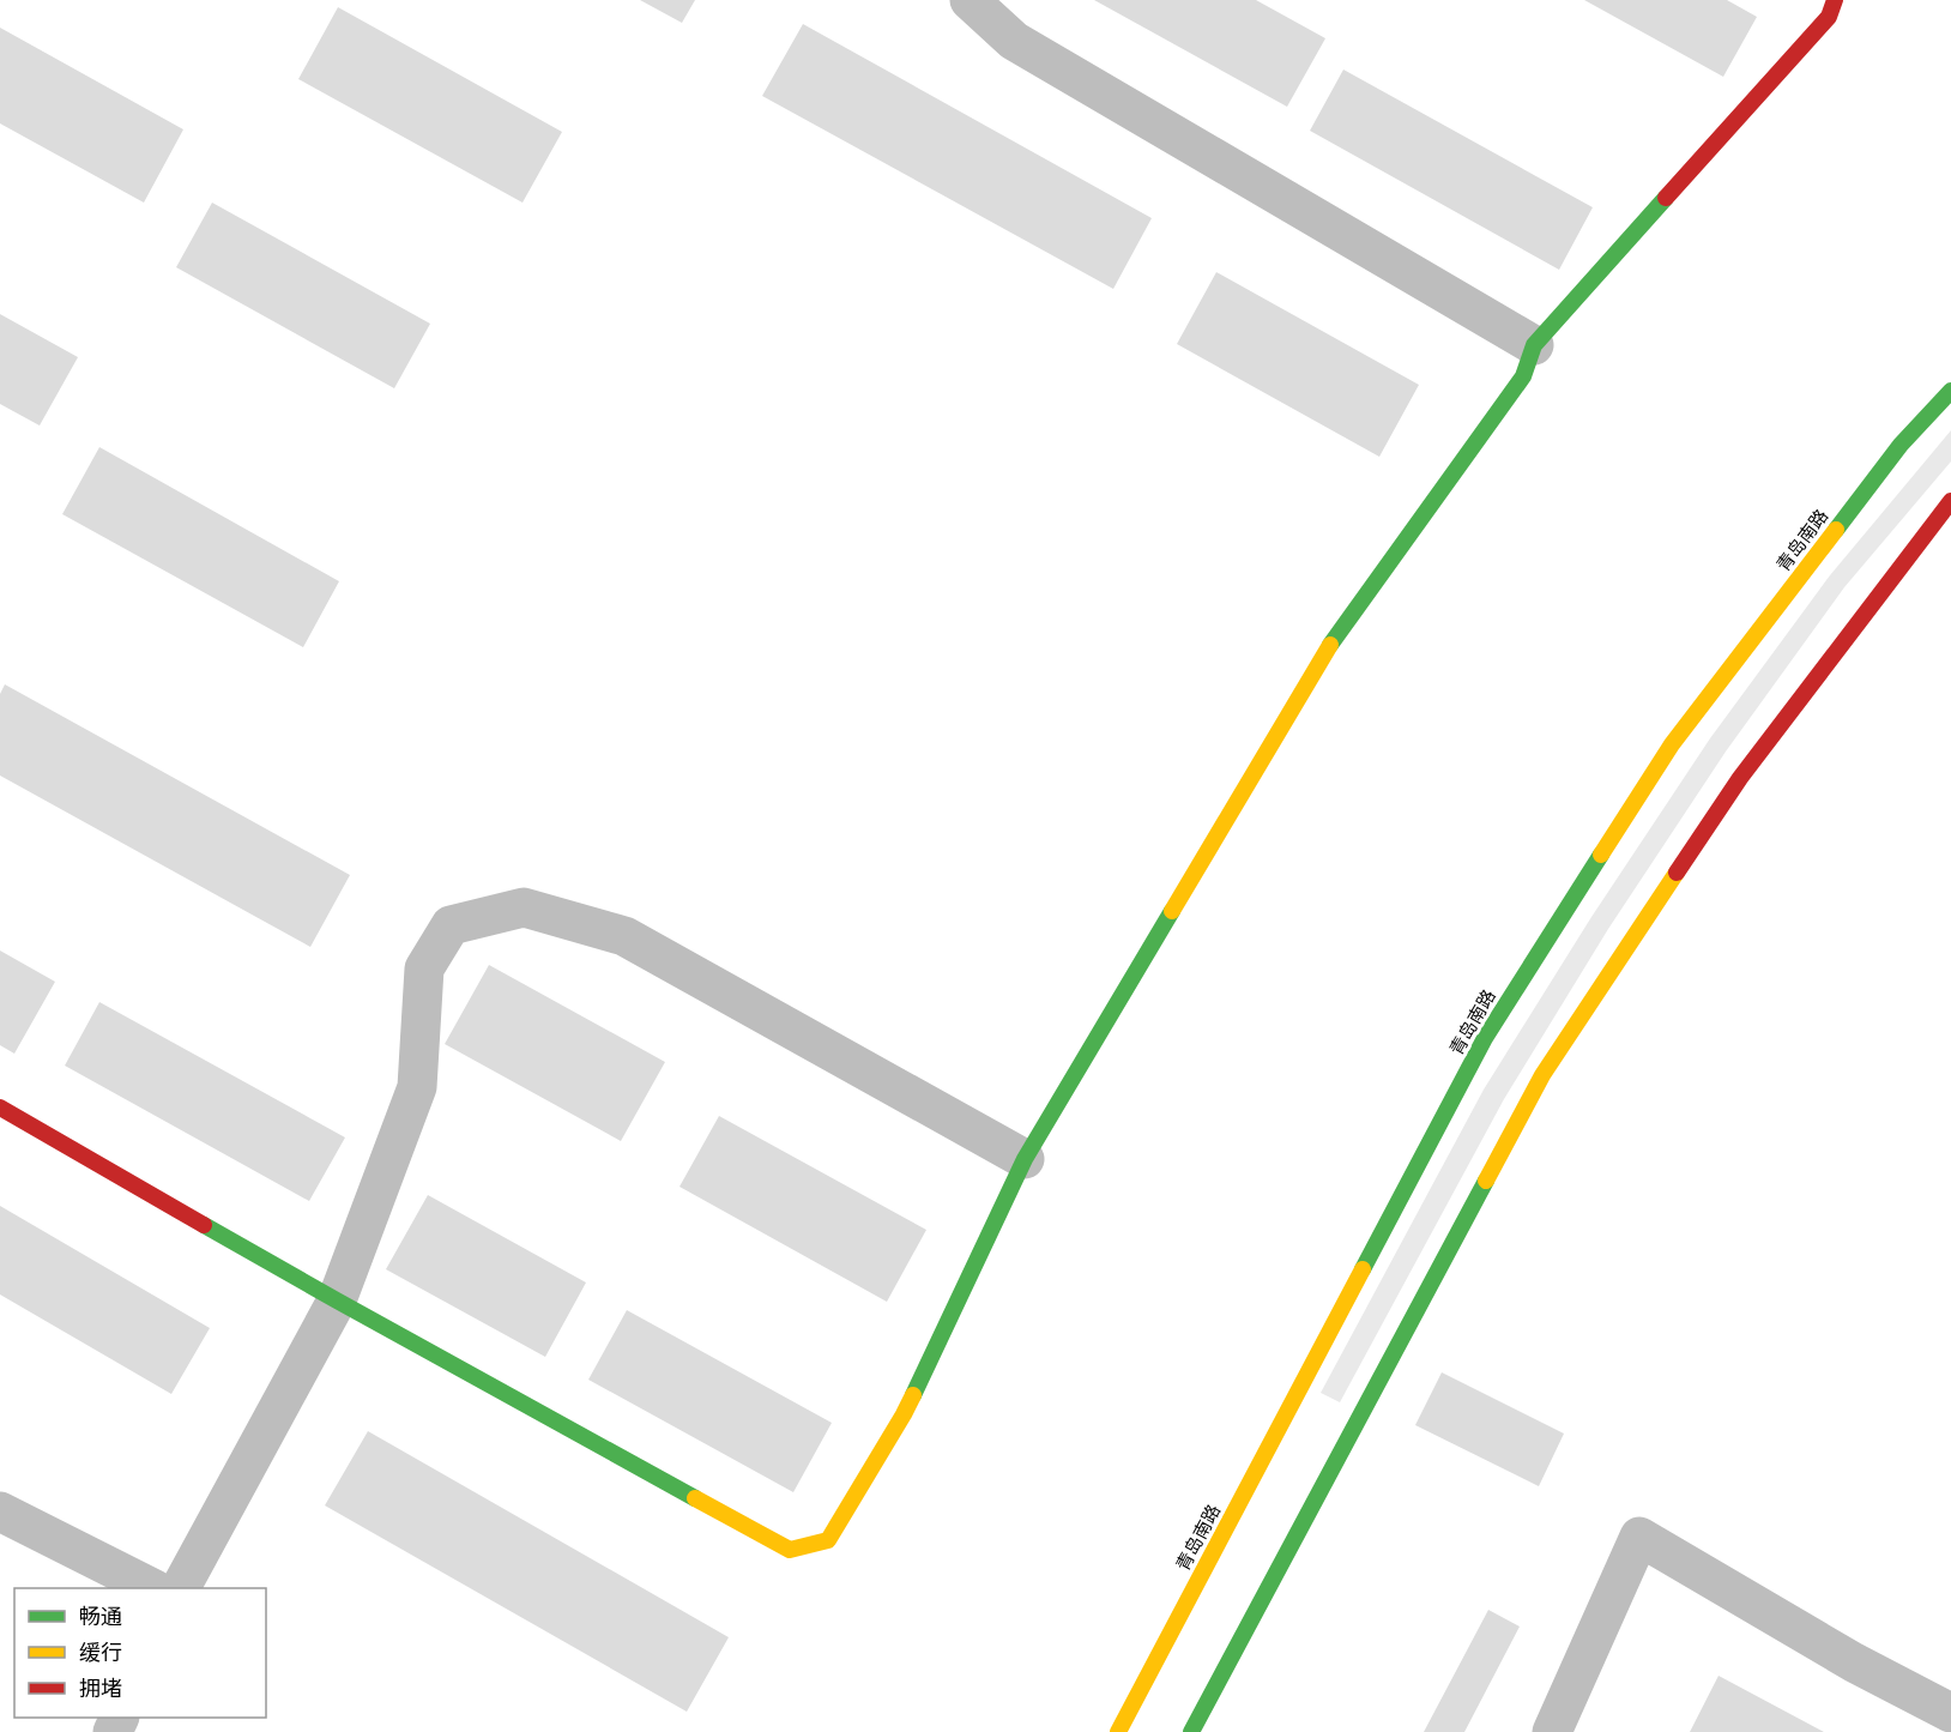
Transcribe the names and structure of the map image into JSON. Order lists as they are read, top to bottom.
{
  "streets": {
    "main road": ["青岛南路"]
  },
  "legend": ["畅通", "缓行", "拥堵"]
}
